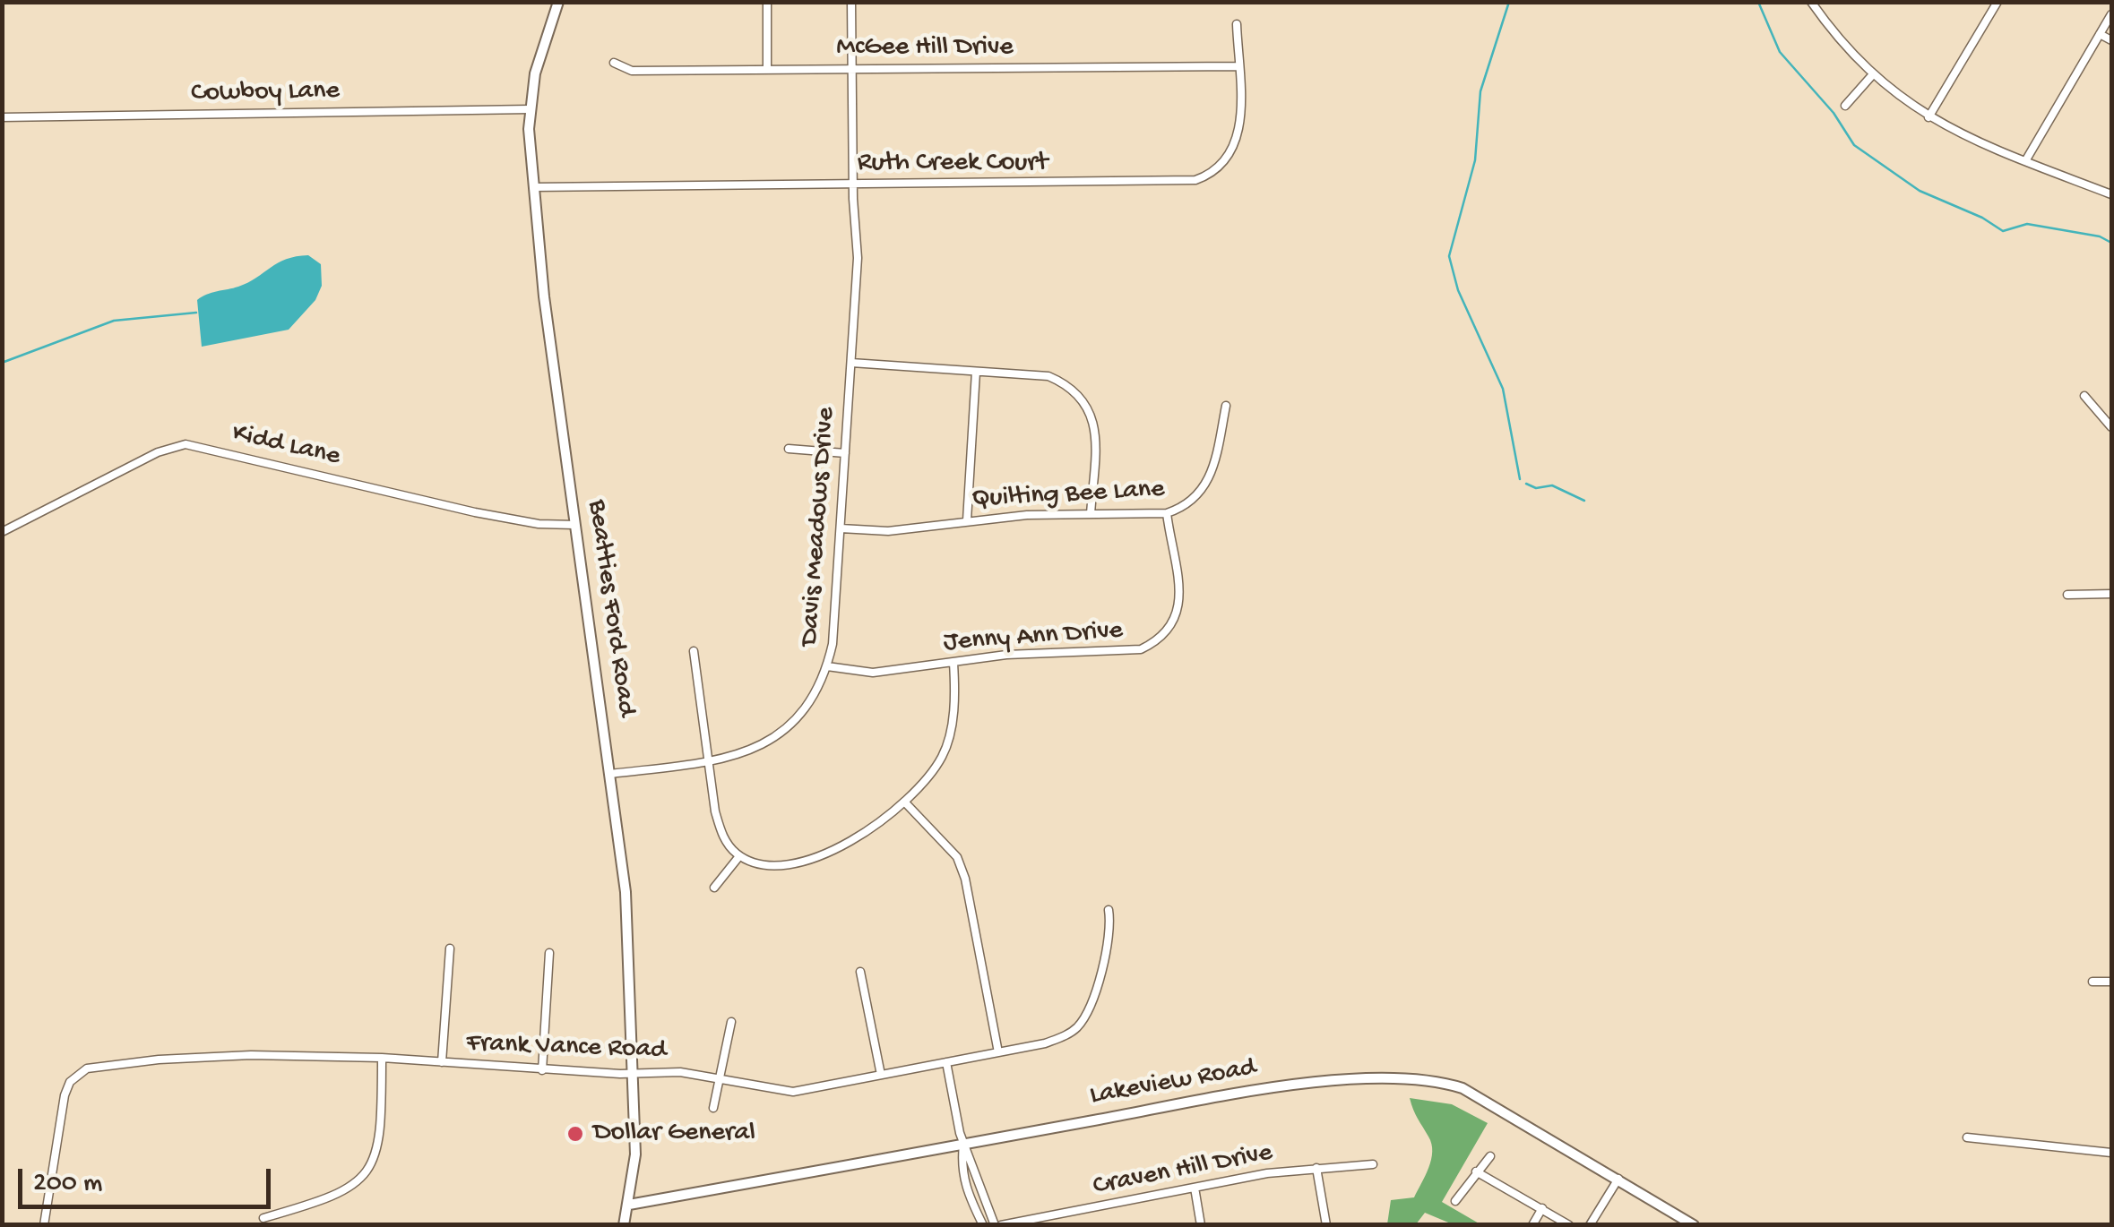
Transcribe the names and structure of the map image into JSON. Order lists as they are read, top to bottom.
{
  "streets": {
    "main road": ["Beatties Ford Road", "Lakeview Road"],
    "street": [
      "McGee Hill Drive",
      "Cowboy Lane",
      "Ruth Creek Court",
      "Kidd Lane",
      "Quilting Bee Lane",
      "Davis Meadows Drive",
      "Jenny Ann Drive",
      "Frank Vance Road",
      "Craven Hill Drive"
    ]
  },
  "crossings": [
    ["McGee Hill Drive", "Ruth Creek Court"],
    ["McGee Hill Drive", "Davis Meadows Drive"],
    ["Cowboy Lane", "Beatties Ford Road"],
    ["Ruth Creek Court", "Davis Meadows Drive"],
    ["Ruth Creek Court", "Beatties Ford Road"],
    ["Kidd Lane", "Beatties Ford Road"],
    ["Quilting Bee Lane", "Davis Meadows Drive"],
    ["Quilting Bee Lane", "Jenny Ann Drive"],
    ["Davis Meadows Drive", "Beatties Ford Road"],
    ["Davis Meadows Drive", "Jenny Ann Drive"],
    ["Beatties Ford Road", "Frank Vance Road"],
    ["Beatties Ford Road", "Lakeview Road"]
  ],
  "places": ["Dollar General"],
  "scale_bar": "200 m"
}
